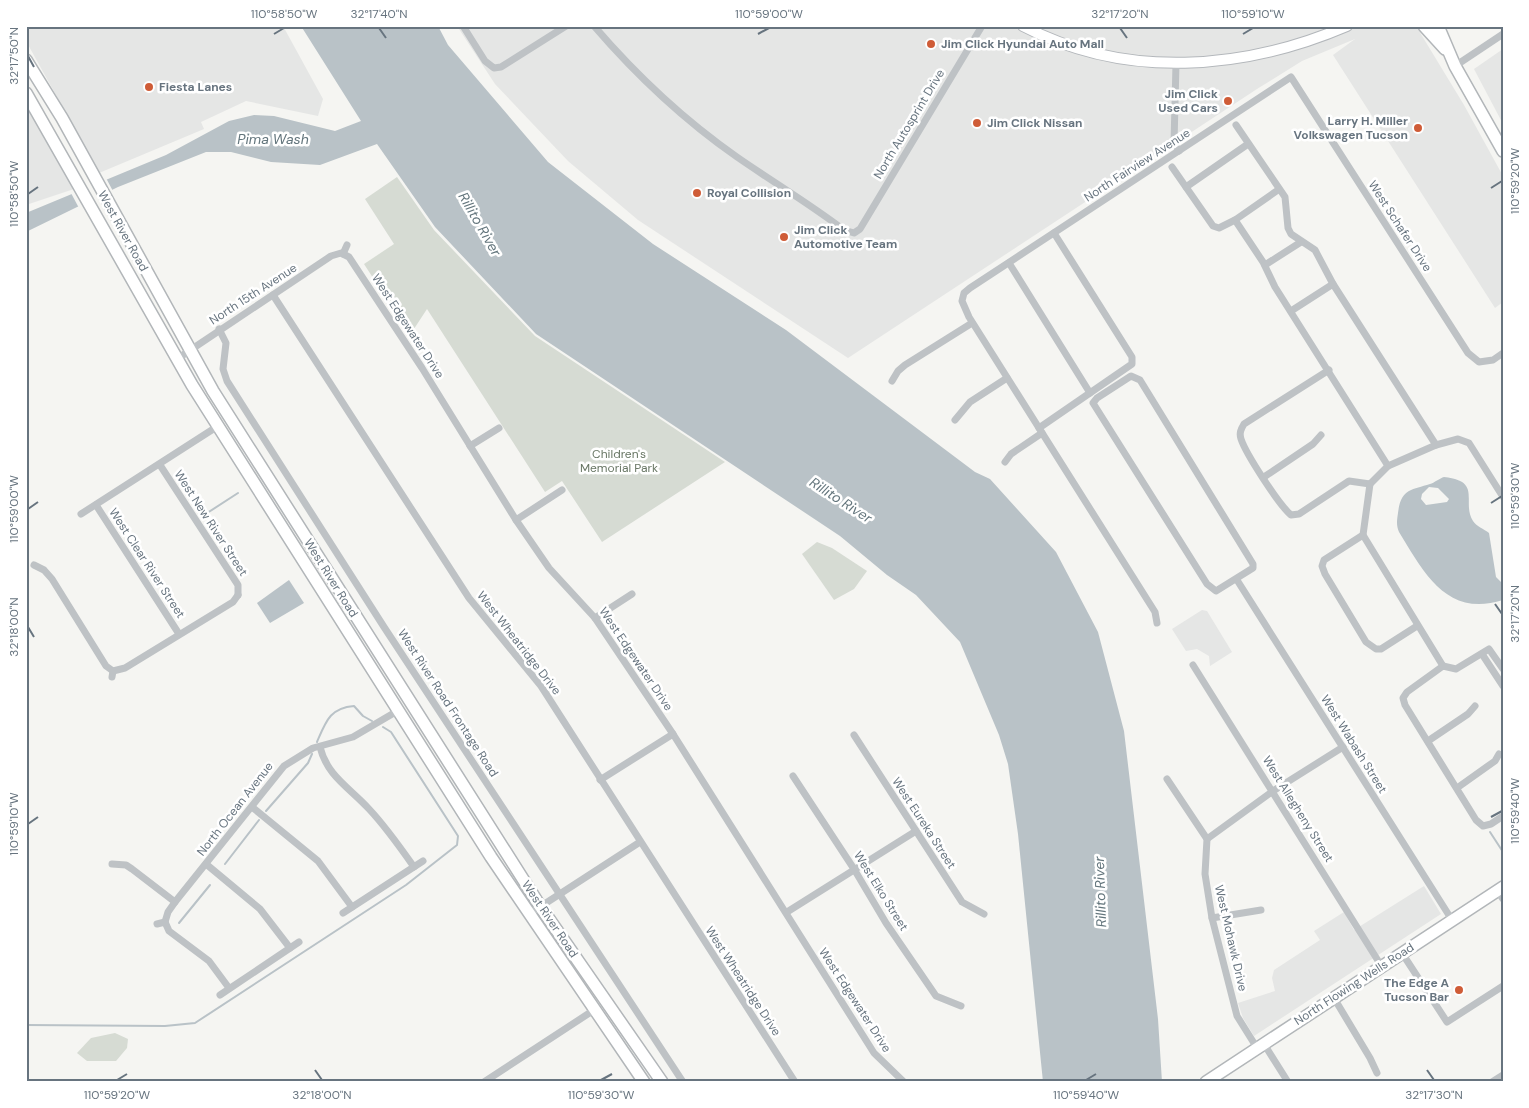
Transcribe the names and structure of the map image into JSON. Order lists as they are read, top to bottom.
{
  "streets": {
    "main road": ["West River Road", "North Flowing Wells Road"],
    "street": [
      "North Autosprint Drive",
      "North Fairview Avenue",
      "West Schafer Drive",
      "North 15th Avenue",
      "West Edgewater Drive",
      "West New River Street",
      "West Clear River Street",
      "West Wheatridge Drive",
      "West River Road Frontage Road",
      "West Wabash Street",
      "North Ocean Avenue",
      "West Allegheny Street",
      "West Eureka Street",
      "West Elko Street",
      "West Mohawk Drive"
    ]
  },
  "crossings": [
    ["North Fairview Avenue", "West Schafer Drive"],
    ["West River Road", "North 15th Avenue"],
    ["West River Road", "West New River Street"],
    ["West River Road", "North Ocean Avenue"],
    ["North 15th Avenue", "West Edgewater Drive"],
    ["North 15th Avenue", "West Wheatridge Drive"],
    ["North 15th Avenue", "West River Road Frontage Road"],
    ["West New River Street", "West Clear River Street"],
    ["West Wabash Street", "North Flowing Wells Road"],
    ["West Allegheny Street", "North Flowing Wells Road"],
    ["West Mohawk Drive", "North Flowing Wells Road"]
  ],
  "water": ["Pima Wash", "Rillito River"],
  "parks": ["Children's Memorial Park"],
  "places": [
    "Jim Click Hyundai Auto Mall",
    "Fiesta Lanes",
    "Jim Click Used Cars",
    "Jim Click Nissan",
    "Larry H. Miller Volkswagen Tucson",
    "Royal Collision",
    "Jim Click Automotive Team",
    "The Edge A Tucson Bar"
  ],
  "coordinates": [
    "110°58'50\"W",
    "32°17'40\"N",
    "110°59'00\"W",
    "32°17'20\"N",
    "110°59'10\"W",
    "32°17'50\"N",
    "110°59'20\"W",
    "110°59'30\"W",
    "32°18'00\"N",
    "110°59'40\"W",
    "32°17'30\"N"
  ]
}
